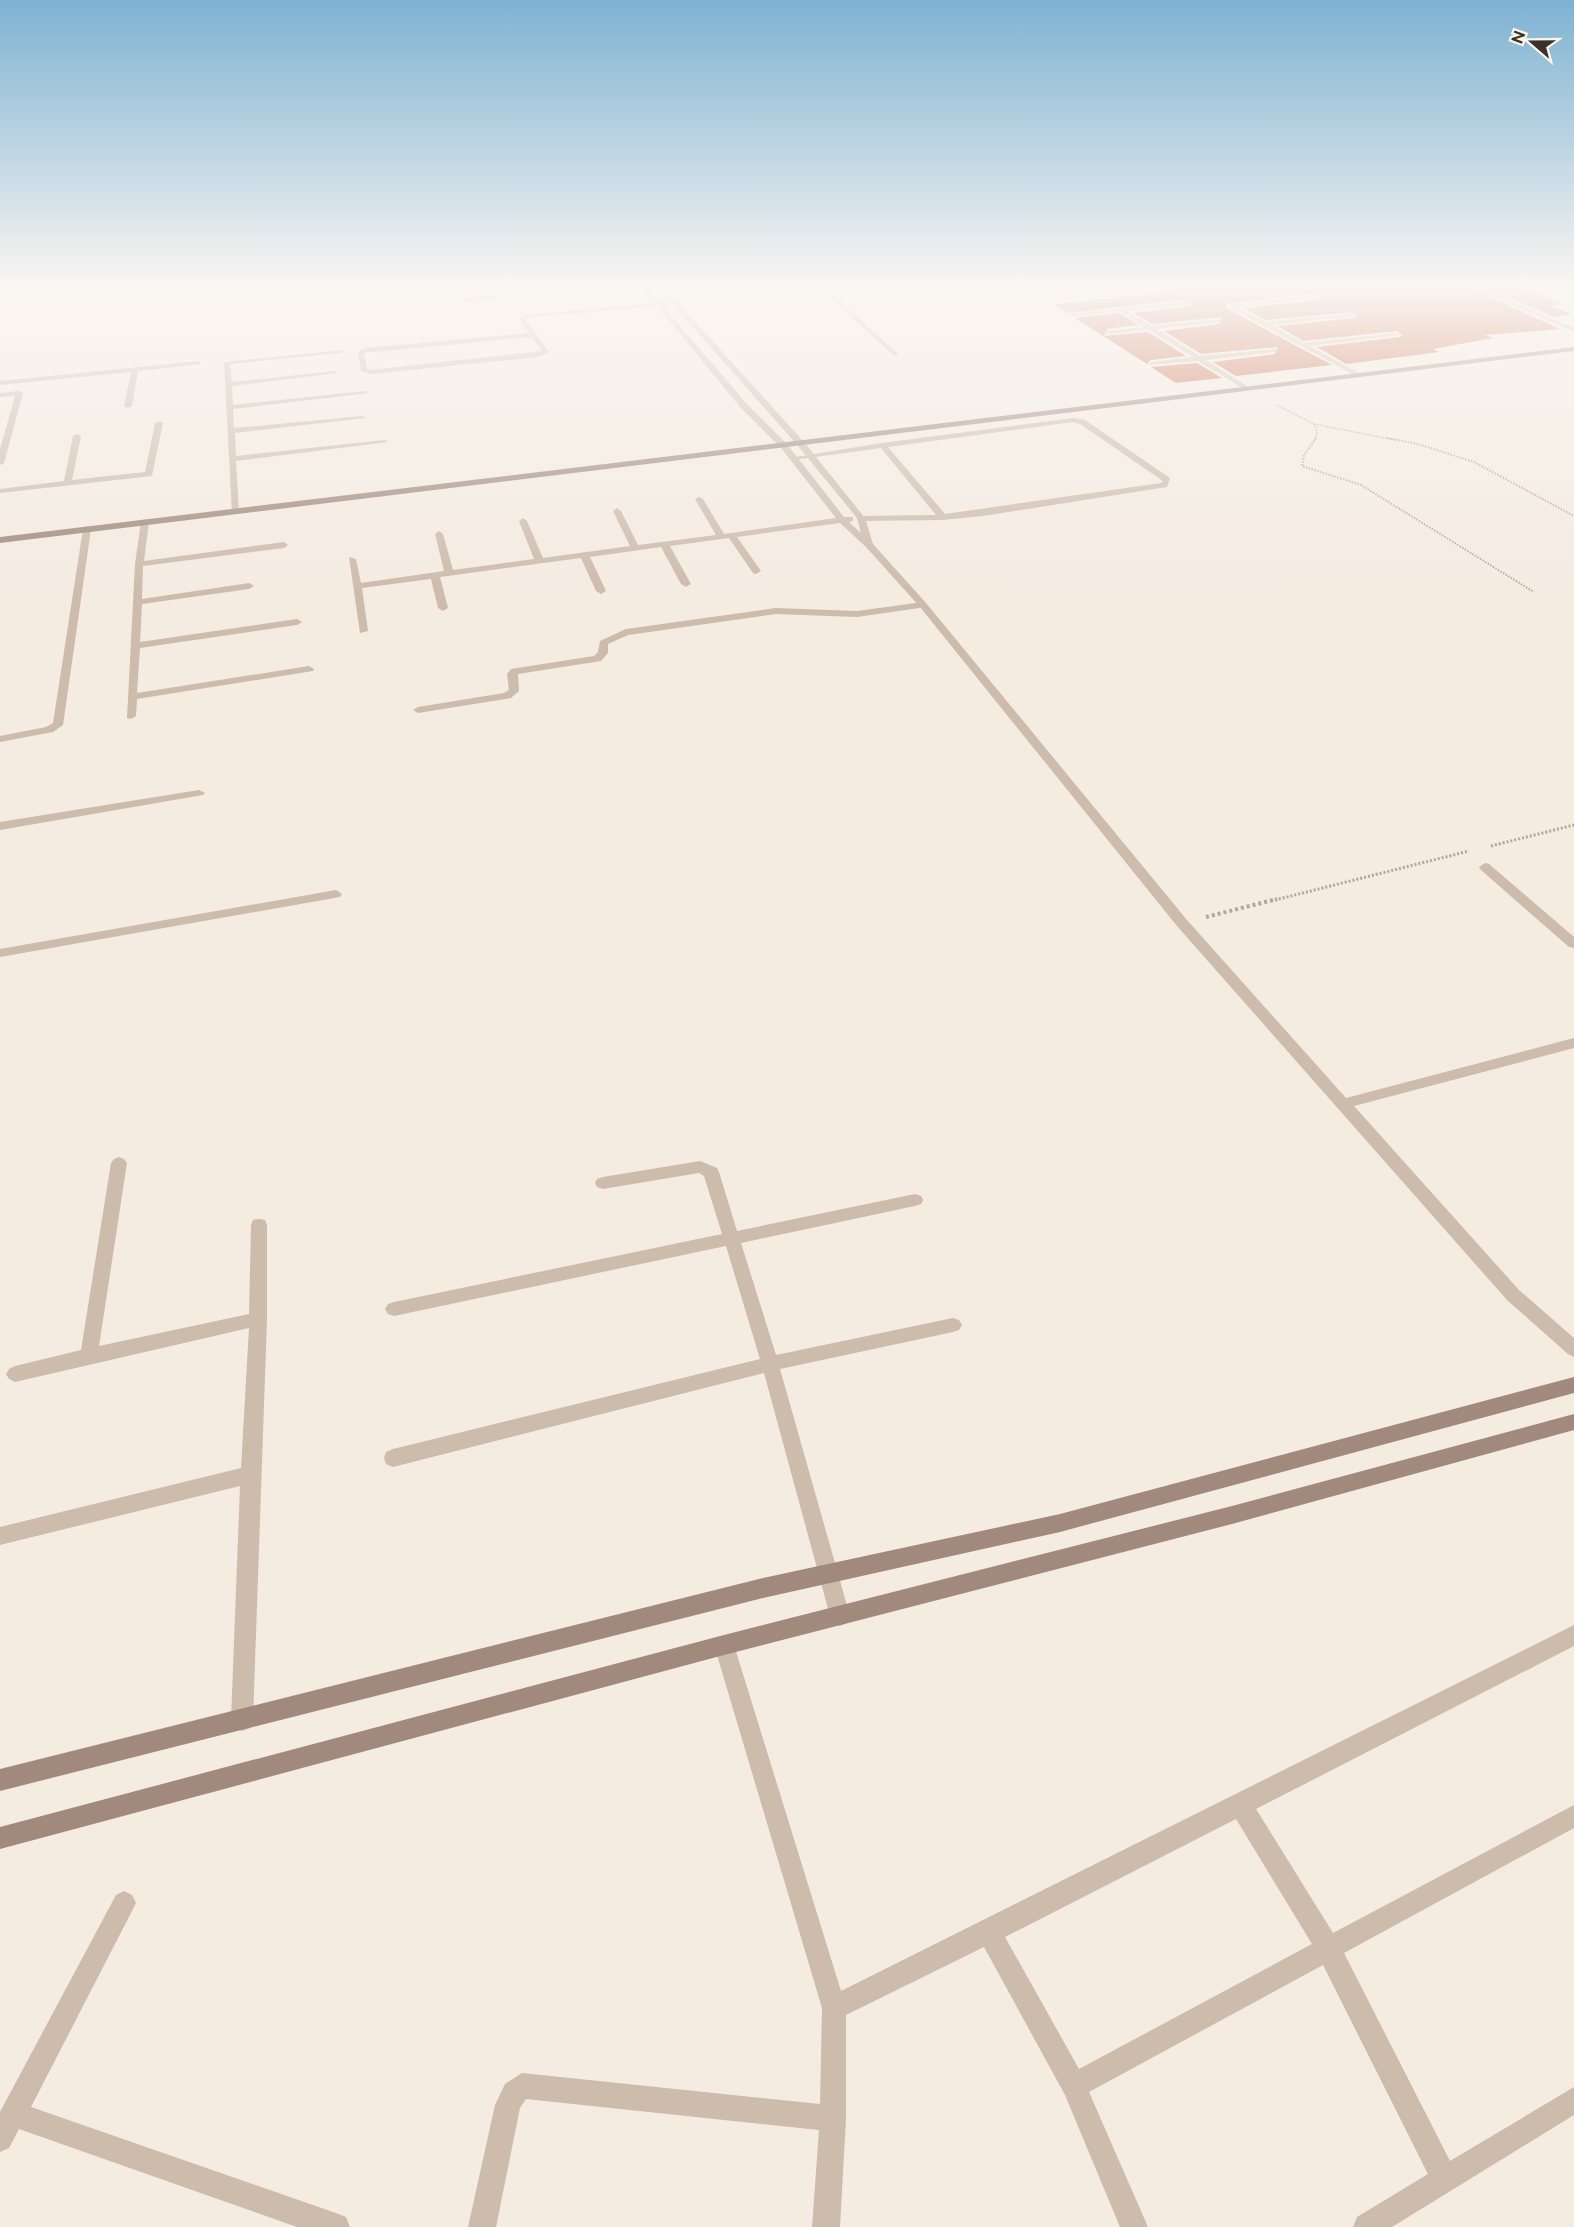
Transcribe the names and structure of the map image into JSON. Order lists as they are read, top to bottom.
{
  "north": "left"
}
